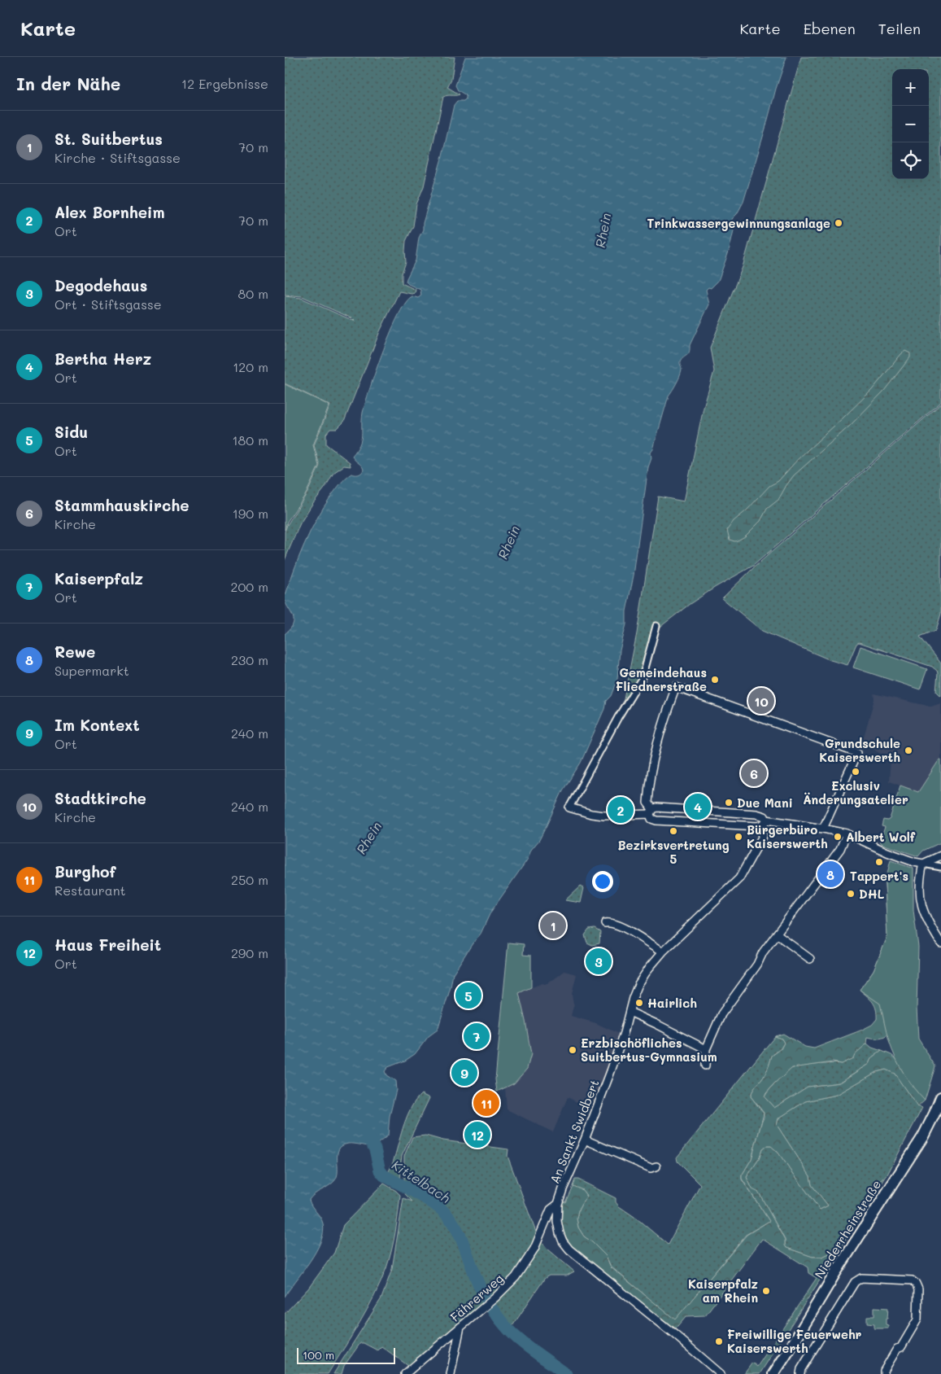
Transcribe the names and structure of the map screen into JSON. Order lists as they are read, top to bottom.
{
  "streets": {
    "main road": ["Niederrheinstraße"],
    "street": ["An Sankt Swidbert", "Fährerweg"]
  },
  "crossings": [
    ["An Sankt Swidbert", "Fährerweg"]
  ],
  "water": ["Rhein", "Kittelbach"],
  "places": [
    "Trinkwassergewinnungsanlage",
    "Gemeindehaus Fliednerstraße",
    "Grundschule Kaiserswerth",
    "Exclusiv Änderungsatelier",
    "Due Mani",
    "Bezirksvertretung 5",
    "Bürgerbüro Kaiserswerth",
    "Albert Wolf",
    "Tappert's",
    "DHL",
    "Hairlich",
    "Erzbischöfliches Suitbertus-Gymnasium",
    "Kaiserpfalz am Rhein",
    "Freiwillige Feuerwehr Kaiserswerth"
  ],
  "scale_bar": "100 m",
  "page": {
    "header": "Karte",
    "nav": ["Karte", "Ebenen", "Teilen"],
    "heading": ["In der Nähe", "12 Ergebnisse"],
    "map_buttons": ["+", "−"],
    "list": [
      {
        "mark": "1",
        "name": "St. Suitbertus",
        "note": "Kirche · Stiftsgasse",
        "value": "70 m"
      },
      {
        "mark": "2",
        "name": "Alex Bornheim",
        "note": "Ort",
        "value": "70 m"
      },
      {
        "mark": "3",
        "name": "Degodehaus",
        "note": "Ort · Stiftsgasse",
        "value": "80 m"
      },
      {
        "mark": "4",
        "name": "Bertha Herz",
        "note": "Ort",
        "value": "120 m"
      },
      {
        "mark": "5",
        "name": "Sidu",
        "note": "Ort",
        "value": "180 m"
      },
      {
        "mark": "6",
        "name": "Stammhauskirche",
        "note": "Kirche",
        "value": "190 m"
      },
      {
        "mark": "7",
        "name": "Kaiserpfalz",
        "note": "Ort",
        "value": "200 m"
      },
      {
        "mark": "8",
        "name": "Rewe",
        "note": "Supermarkt",
        "value": "230 m"
      },
      {
        "mark": "9",
        "name": "Im Kontext",
        "note": "Ort",
        "value": "240 m"
      },
      {
        "mark": "10",
        "name": "Stadtkirche",
        "note": "Kirche",
        "value": "240 m"
      },
      {
        "mark": "11",
        "name": "Burghof",
        "note": "Restaurant",
        "value": "250 m"
      },
      {
        "mark": "12",
        "name": "Haus Freiheit",
        "note": "Ort",
        "value": "290 m"
      }
    ],
    "pins": [
      "10",
      "6",
      "4",
      "2",
      "8",
      "1",
      "3",
      "5",
      "7",
      "9",
      "11",
      "12"
    ],
    "scale": "100 m"
  }
}
